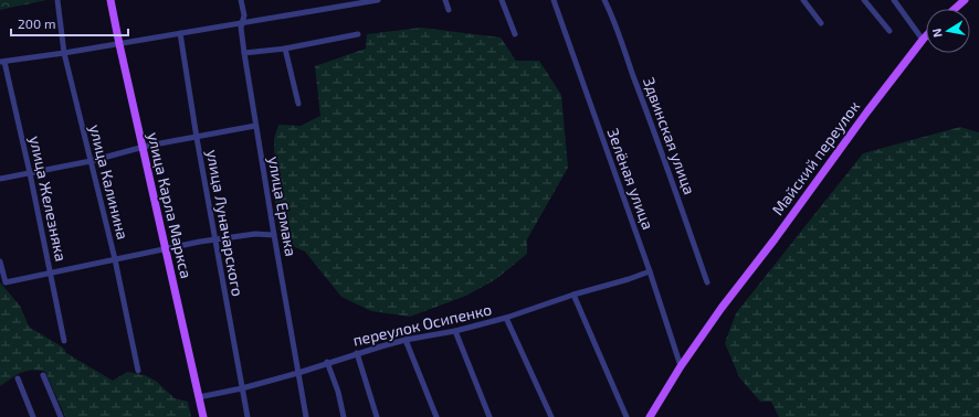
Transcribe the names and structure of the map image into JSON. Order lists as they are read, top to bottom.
{
  "streets": {
    "main road": ["Майский переулок", "улица Карла Маркса"],
    "street": [
      "Здвинская улица",
      "Зелёная улица",
      "улица Калинина",
      "улица Железняка",
      "улица Ермака",
      "улица Луначарского",
      "переулок Осипенко"
    ]
  },
  "crossings": [
    ["Майский переулок", "Зелёная улица"],
    ["Зелёная улица", "переулок Осипенко"],
    ["улица Карла Маркса", "переулок Осипенко"],
    ["улица Ермака", "переулок Осипенко"],
    ["улица Луначарского", "переулок Осипенко"]
  ],
  "scale_bar": "200 m",
  "north": "left"
}
